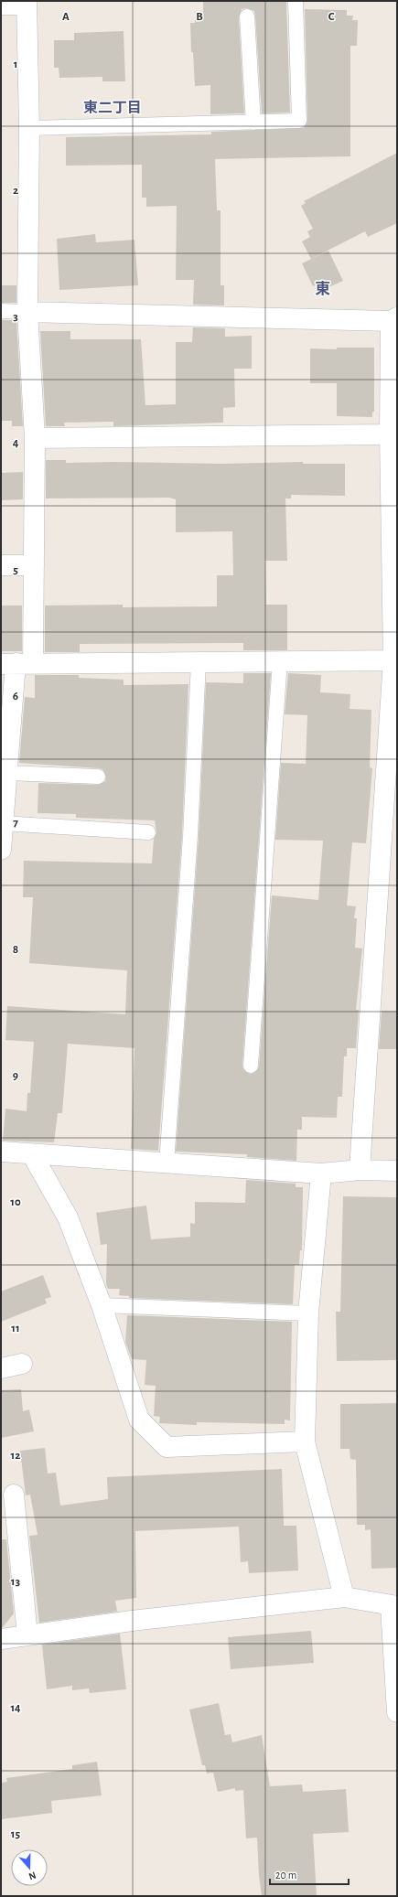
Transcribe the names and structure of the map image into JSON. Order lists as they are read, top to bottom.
{
  "districts": ["東二丁目", "東"],
  "scale_bar": "20 m",
  "north": "bottom",
  "grid": {
    "columns": ["A", "B", "C"],
    "rows": [
      "1",
      "2",
      "3",
      "4",
      "5",
      "6",
      "7",
      "8",
      "9",
      "10",
      "11",
      "12",
      "13",
      "14",
      "15"
    ]
  }
}
